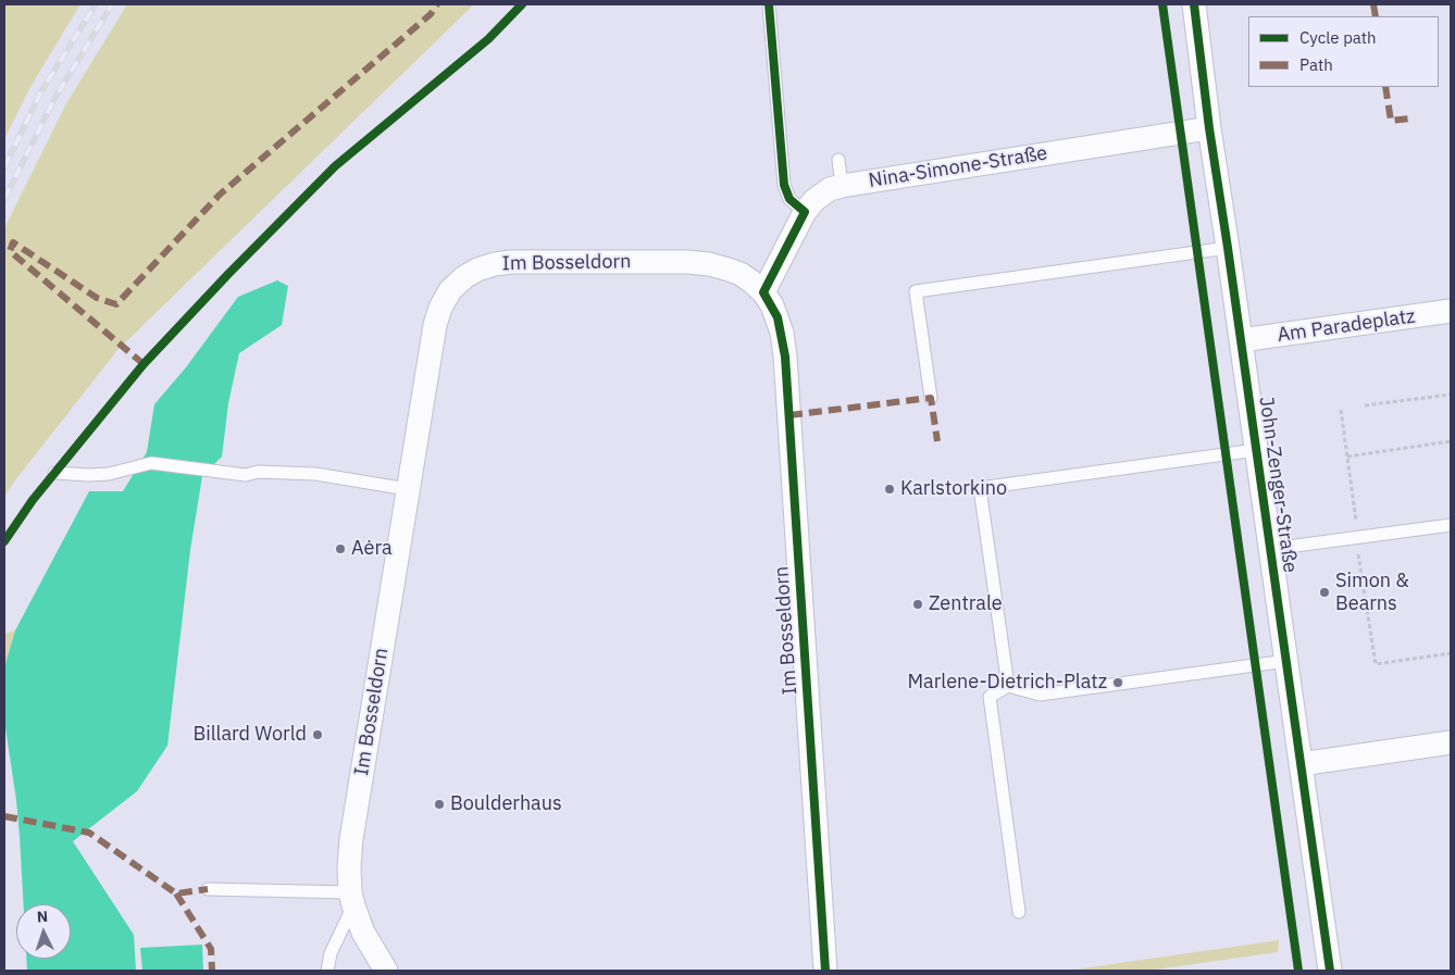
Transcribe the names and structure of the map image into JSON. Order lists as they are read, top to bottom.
{
  "streets": {
    "street": [
      "Nina-Simone-Straße",
      "Im Bosseldorn",
      "Am Paradeplatz",
      "John-Zenger-Straße"
    ]
  },
  "crossings": [
    ["Nina-Simone-Straße", "Im Bosseldorn"],
    ["Nina-Simone-Straße", "John-Zenger-Straße"],
    ["Am Paradeplatz", "John-Zenger-Straße"]
  ],
  "places": [
    "Karlstorkino",
    "Aėra",
    "Simon & Bearns",
    "Zentrale",
    "Marlene-Dietrich-Platz",
    "Billard World",
    "Boulderhaus"
  ],
  "legend": ["Cycle path", "Path"],
  "north": "top"
}
